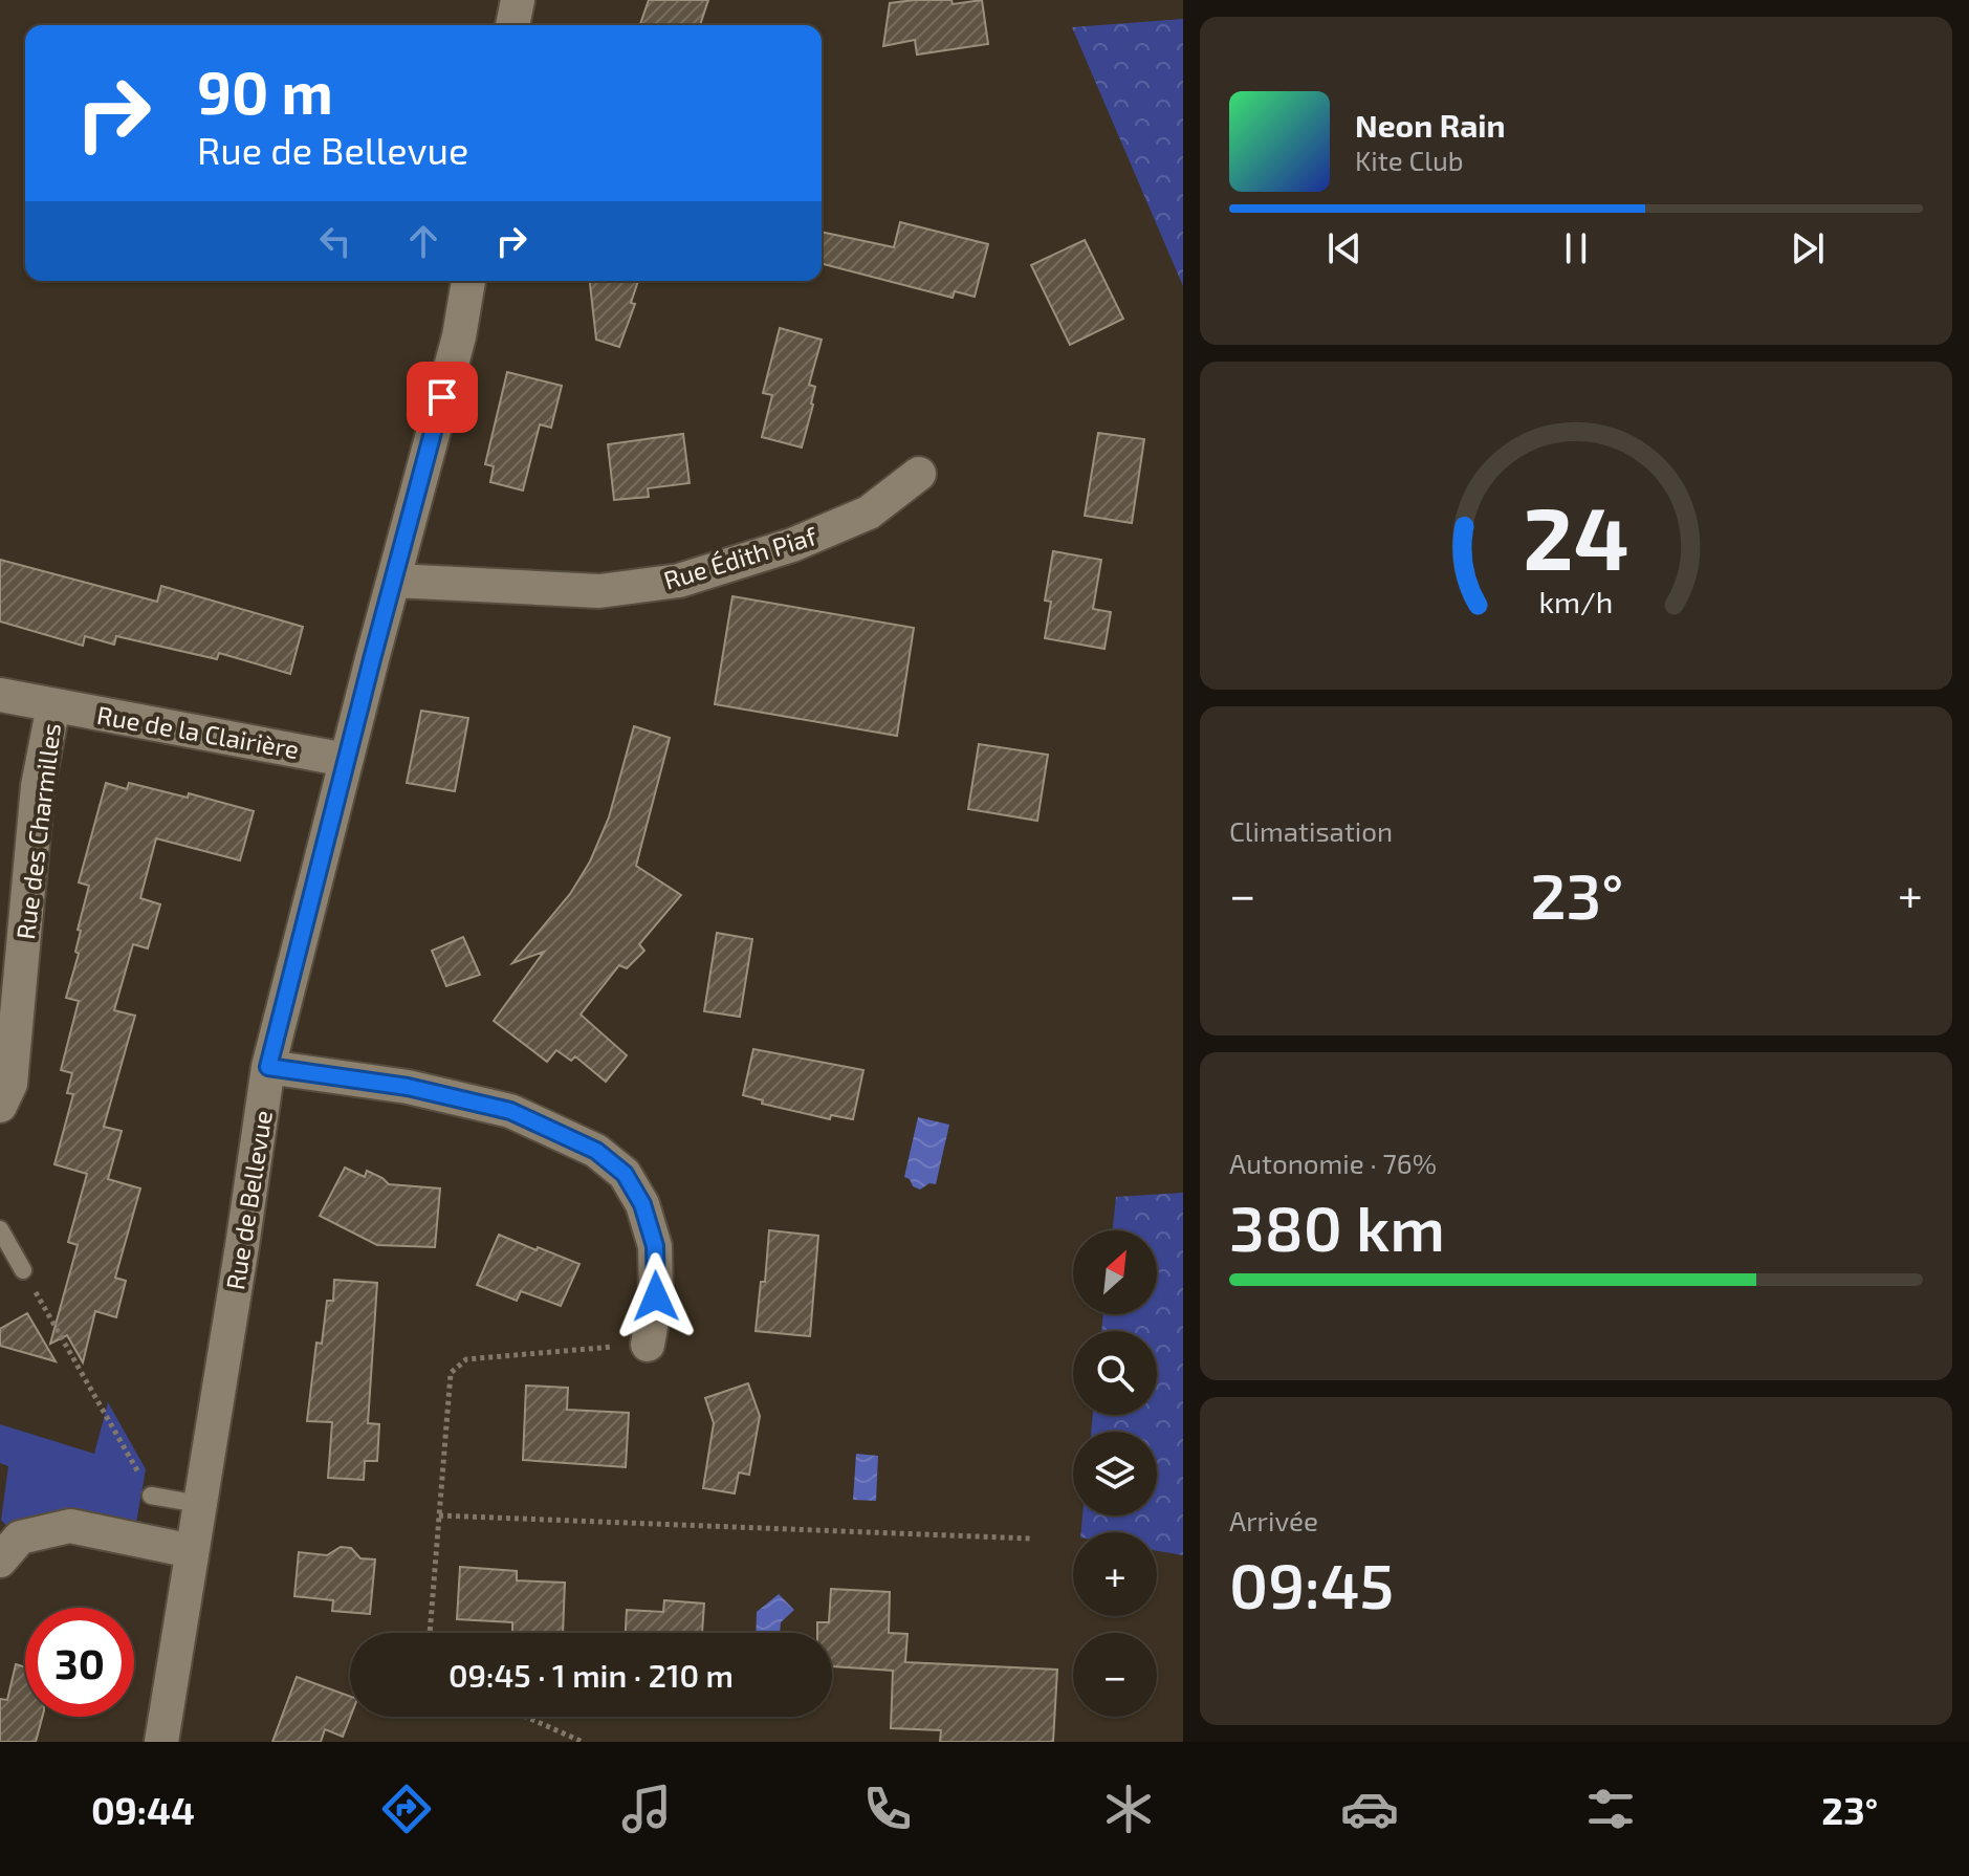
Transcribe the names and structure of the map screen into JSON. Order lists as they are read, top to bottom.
{
  "streets": {
    "street": [
      "Rue Édith Piaf",
      "Rue de la Clairière",
      "Rue des Charmilles",
      "Rue de Bellevue"
    ]
  },
  "crossings": [
    ["Rue Édith Piaf", "Rue de Bellevue"],
    ["Rue de la Clairière", "Rue des Charmilles"],
    ["Rue de la Clairière", "Rue de Bellevue"]
  ],
  "north": "top right",
  "page": {
    "turn": ["90 m", "Rue de Bellevue"],
    "song": ["Neon Rain", "Kite Club"],
    "tile": [
      "Climatisation",
      ["Autonomie · 76%", "380 km"],
      ["Arrivée", "09:45"]
    ],
    "heat": ["−", "23°", "+"],
    "map_buttons": ["+", "−"],
    "limit": "30",
    "trip": "09:45 · 1 min · 210 m",
    "tabs": ["09:44", "23°"],
    "gauge": ["24", "km/h"]
  }
}
